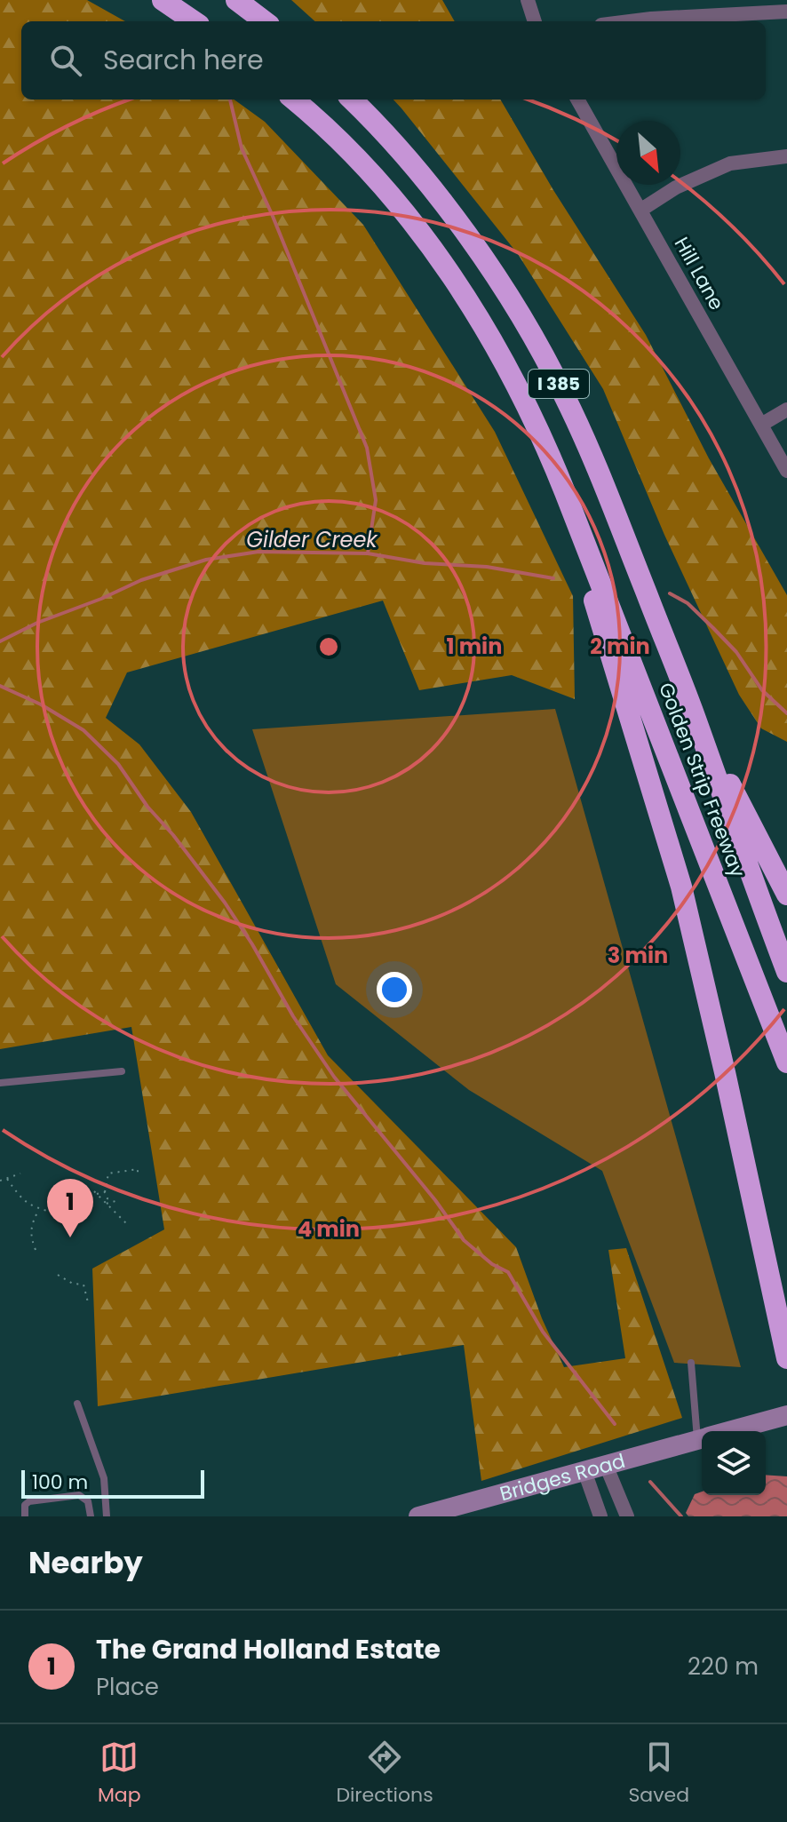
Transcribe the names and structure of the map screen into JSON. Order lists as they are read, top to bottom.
{
  "streets": {
    "highway": ["I 385", "Golden Strip Freeway"],
    "main road": ["Bridges Road"],
    "street": ["Hill Lane"]
  },
  "water": ["Gilder Creek"],
  "scale_bar": "100 m",
  "north": "bottom right",
  "page": {
    "search": "Search here",
    "pins": "1",
    "scale": "100 m",
    "heading": "Nearby",
    "list": [
      {
        "mark": "1",
        "name": "The Grand Holland Estate",
        "note": "Place",
        "value": "220 m"
      }
    ],
    "nav": ["Map", "Directions", "Saved"]
  },
  "rings": [
    "1 min",
    "2 min",
    "3 min",
    "4 min"
  ]
}
